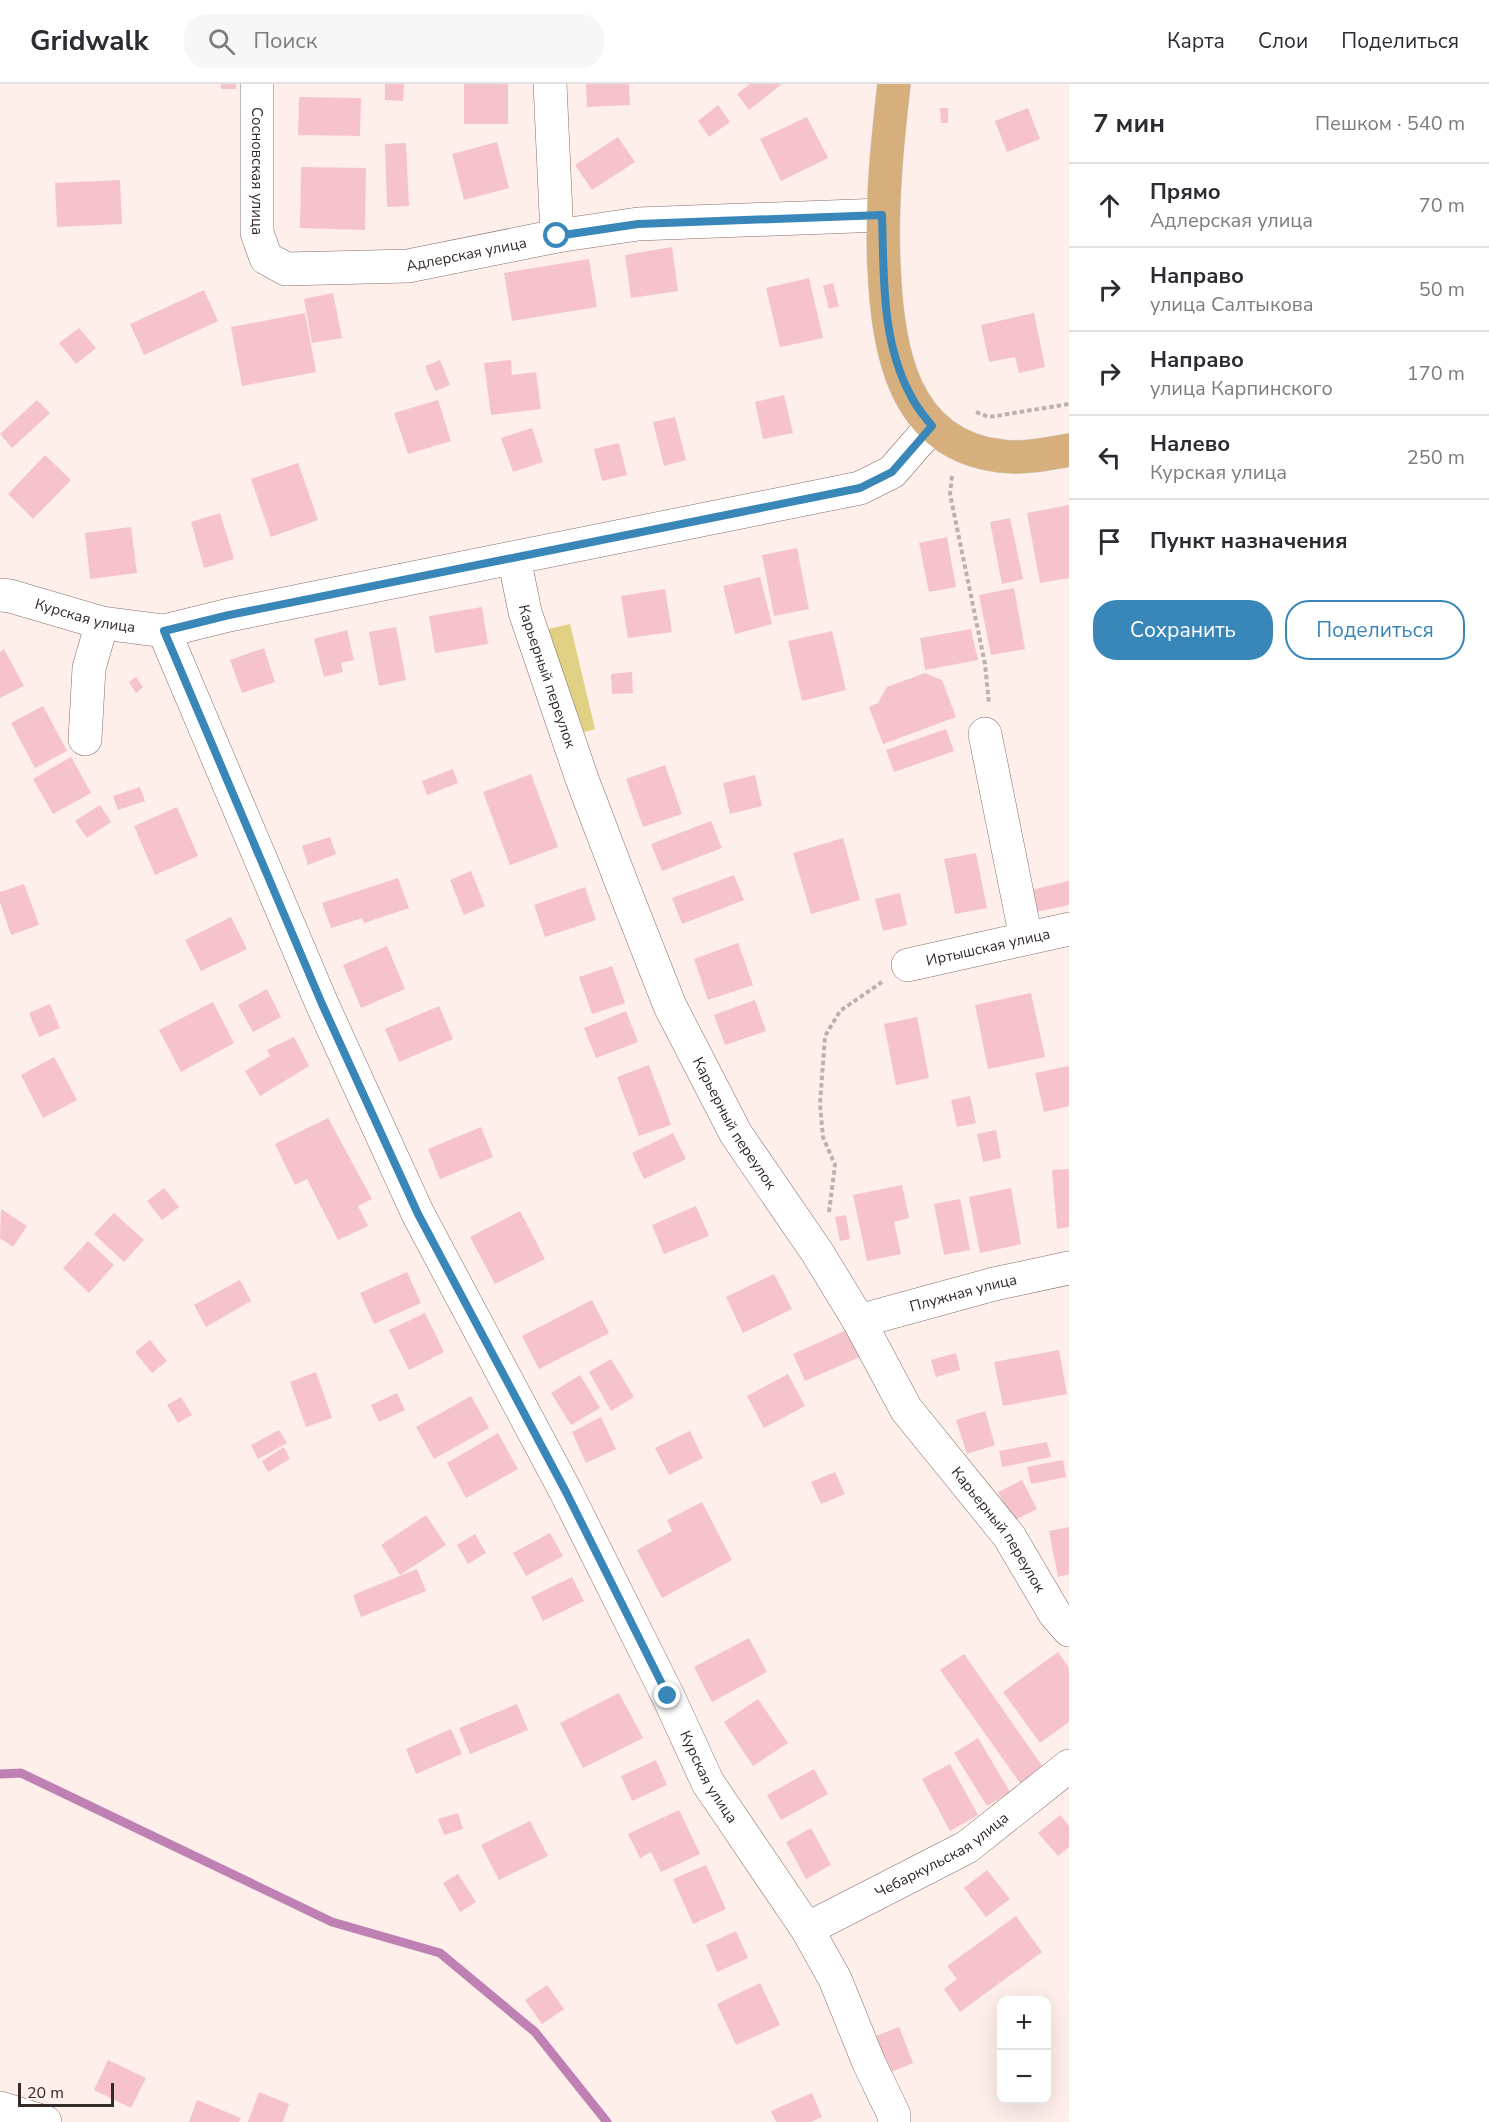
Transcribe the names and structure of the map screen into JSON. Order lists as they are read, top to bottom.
{
  "streets": {
    "street": [
      "Сосновская улица",
      "Адлерская улица",
      "Курская улица",
      "Карьерный переулок",
      "Иртышская улица",
      "Плужная улица",
      "Чебаркульская улица"
    ]
  },
  "crossings": [
    ["Сосновская улица", "Адлерская улица"],
    ["Курская улица", "Чебаркульская улица"],
    ["Карьерный переулок", "Плужная улица"]
  ],
  "scale_bar": "20 m",
  "page": {
    "header": "Gridwalk",
    "search": "Поиск",
    "nav": ["Карта", "Слои", "Поделиться"],
    "heading": ["7 мин", "Пешком · 540 m"],
    "list": [
      ["Прямо", "Адлерская улица", "70 m"],
      ["Направо", "улица Салтыкова", "50 m"],
      ["Направо", "улица Карпинского", "170 m"],
      ["Налево", "Курская улица", "250 m"],
      "Пункт назначения"
    ],
    "buttons": ["Сохранить", "Поделиться"],
    "map_buttons": ["+", "−"],
    "scale": "20 m"
  }
}
